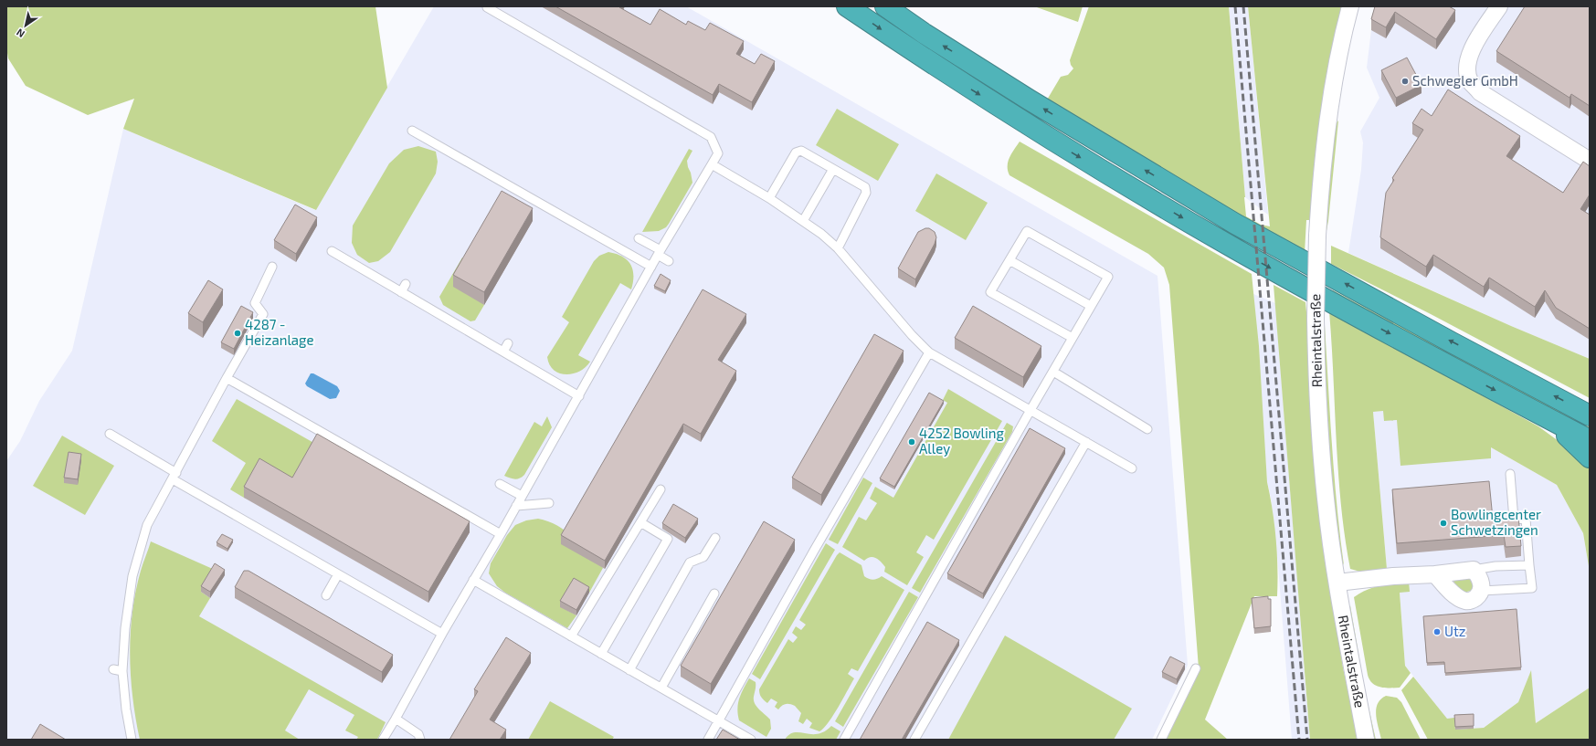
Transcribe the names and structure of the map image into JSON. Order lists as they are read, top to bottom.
{
  "streets": {
    "street": ["Rheintalstraße"]
  },
  "places": [
    "Schwegler GmbH",
    "4287 - Heizanlage",
    "4252 Bowling Alley",
    "Bowlingcenter Schwetzingen",
    "Utz"
  ],
  "north": "bottom left"
}
